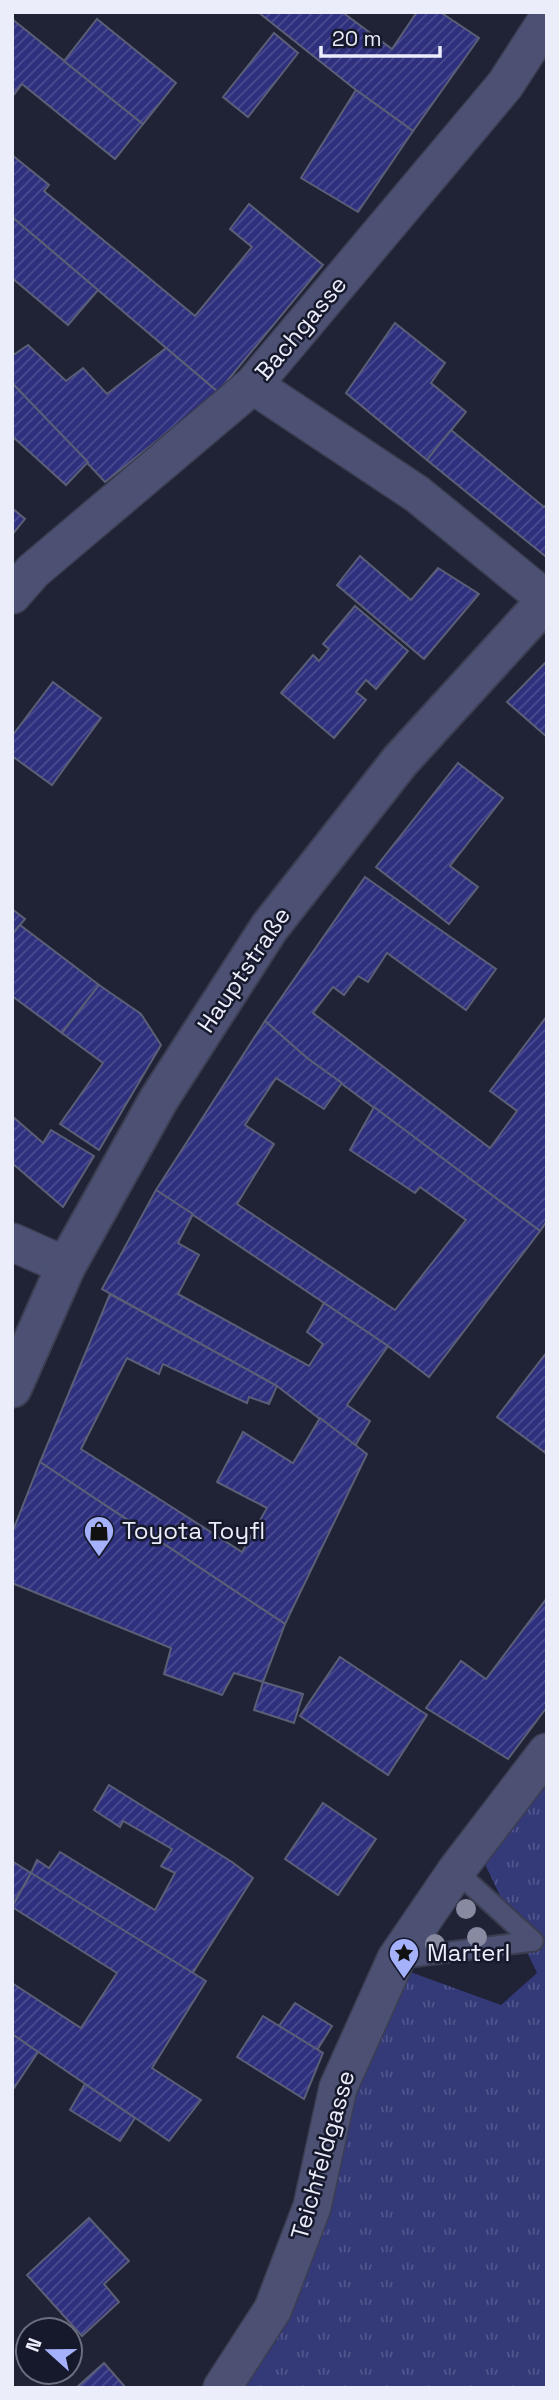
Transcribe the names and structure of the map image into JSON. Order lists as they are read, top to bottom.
{
  "streets": {
    "street": ["Bachgasse", "Hauptstraße", "Teichfeldgasse"]
  },
  "places": {
    "shop": ["Toyota Toyfl"],
    "place": ["Marterl"]
  },
  "scale_bar": "20 m",
  "north": "left"
}
